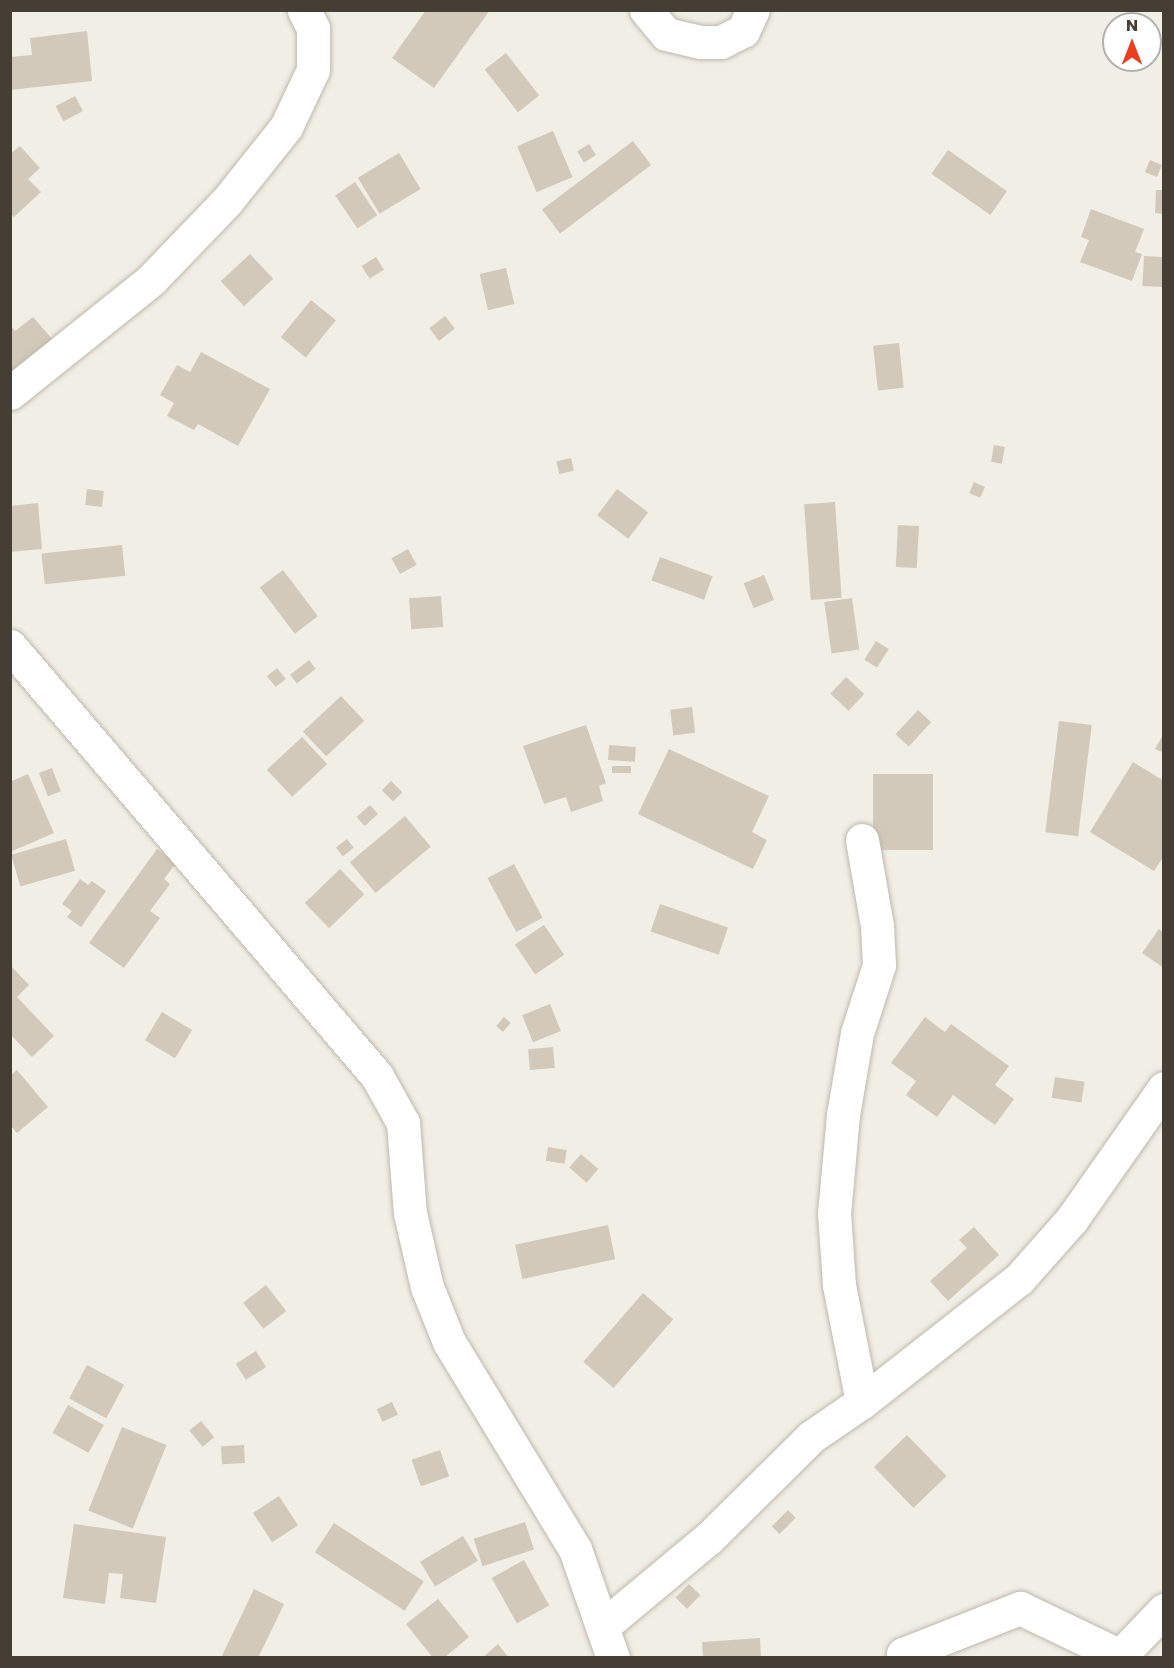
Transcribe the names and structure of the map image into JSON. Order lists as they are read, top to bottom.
{
  "north": "top"
}
